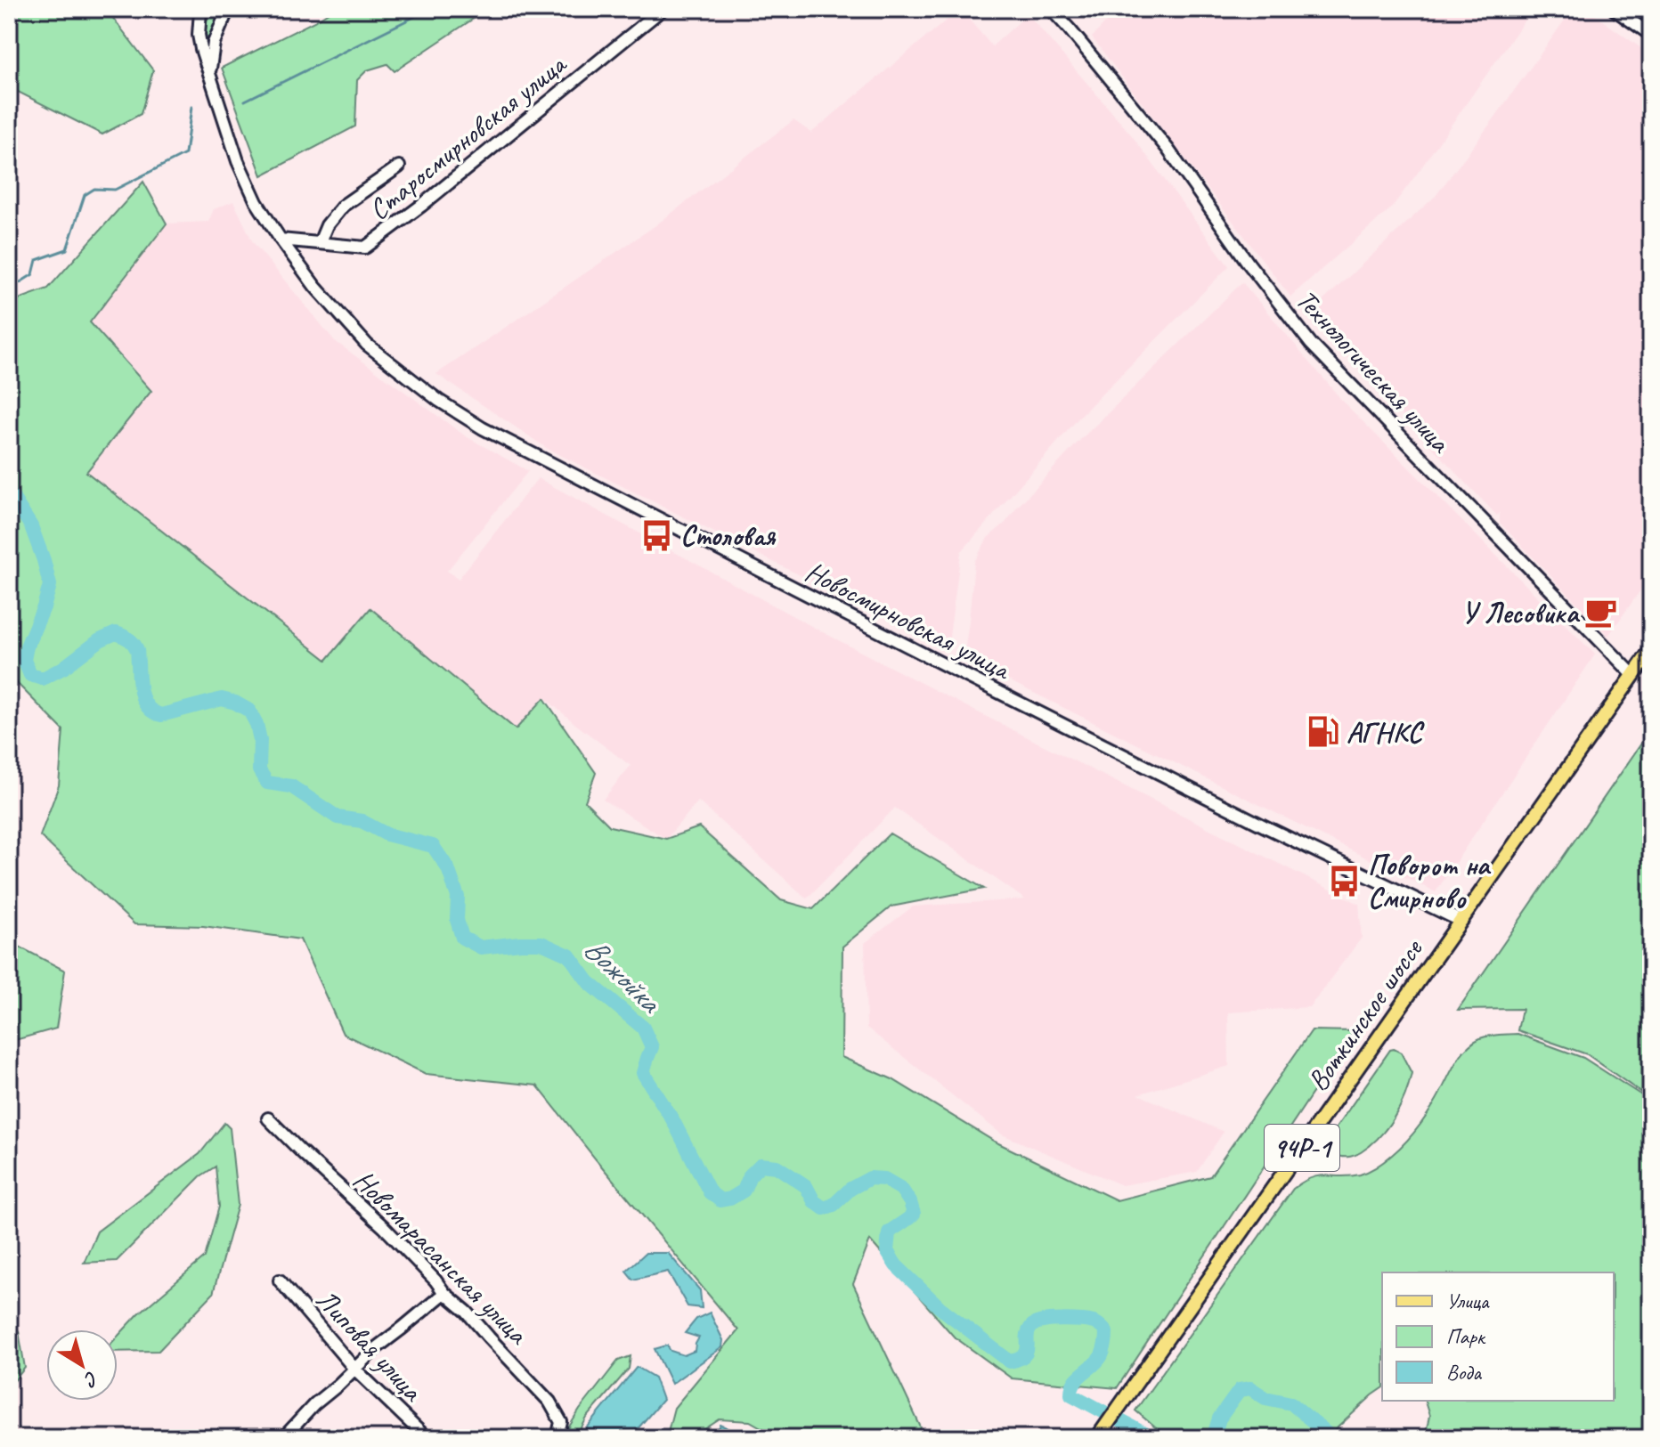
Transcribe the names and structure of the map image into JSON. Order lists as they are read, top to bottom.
{
  "streets": {
    "main road": ["Воткинское шоссе", "94Р-1"],
    "street": [
      "Старосмирновская улица",
      "Технологическая улица",
      "Новосмирновская улица",
      "Новомарасанская улица",
      "Липовая улица"
    ]
  },
  "crossings": [
    ["Старосмирновская улица", "Новосмирновская улица"],
    ["Технологическая улица", "Воткинское шоссе"],
    ["Новосмирновская улица", "Воткинское шоссе"]
  ],
  "water": ["Вожойка"],
  "places": {
    "bus stop": ["Столовая", "Поворот на Смирново"],
    "cafe": ["У Лесовика"],
    "fuel station": ["АГНКС"]
  },
  "legend": ["Улица", "Парк", "Вода"],
  "north": "bottom right"
}
